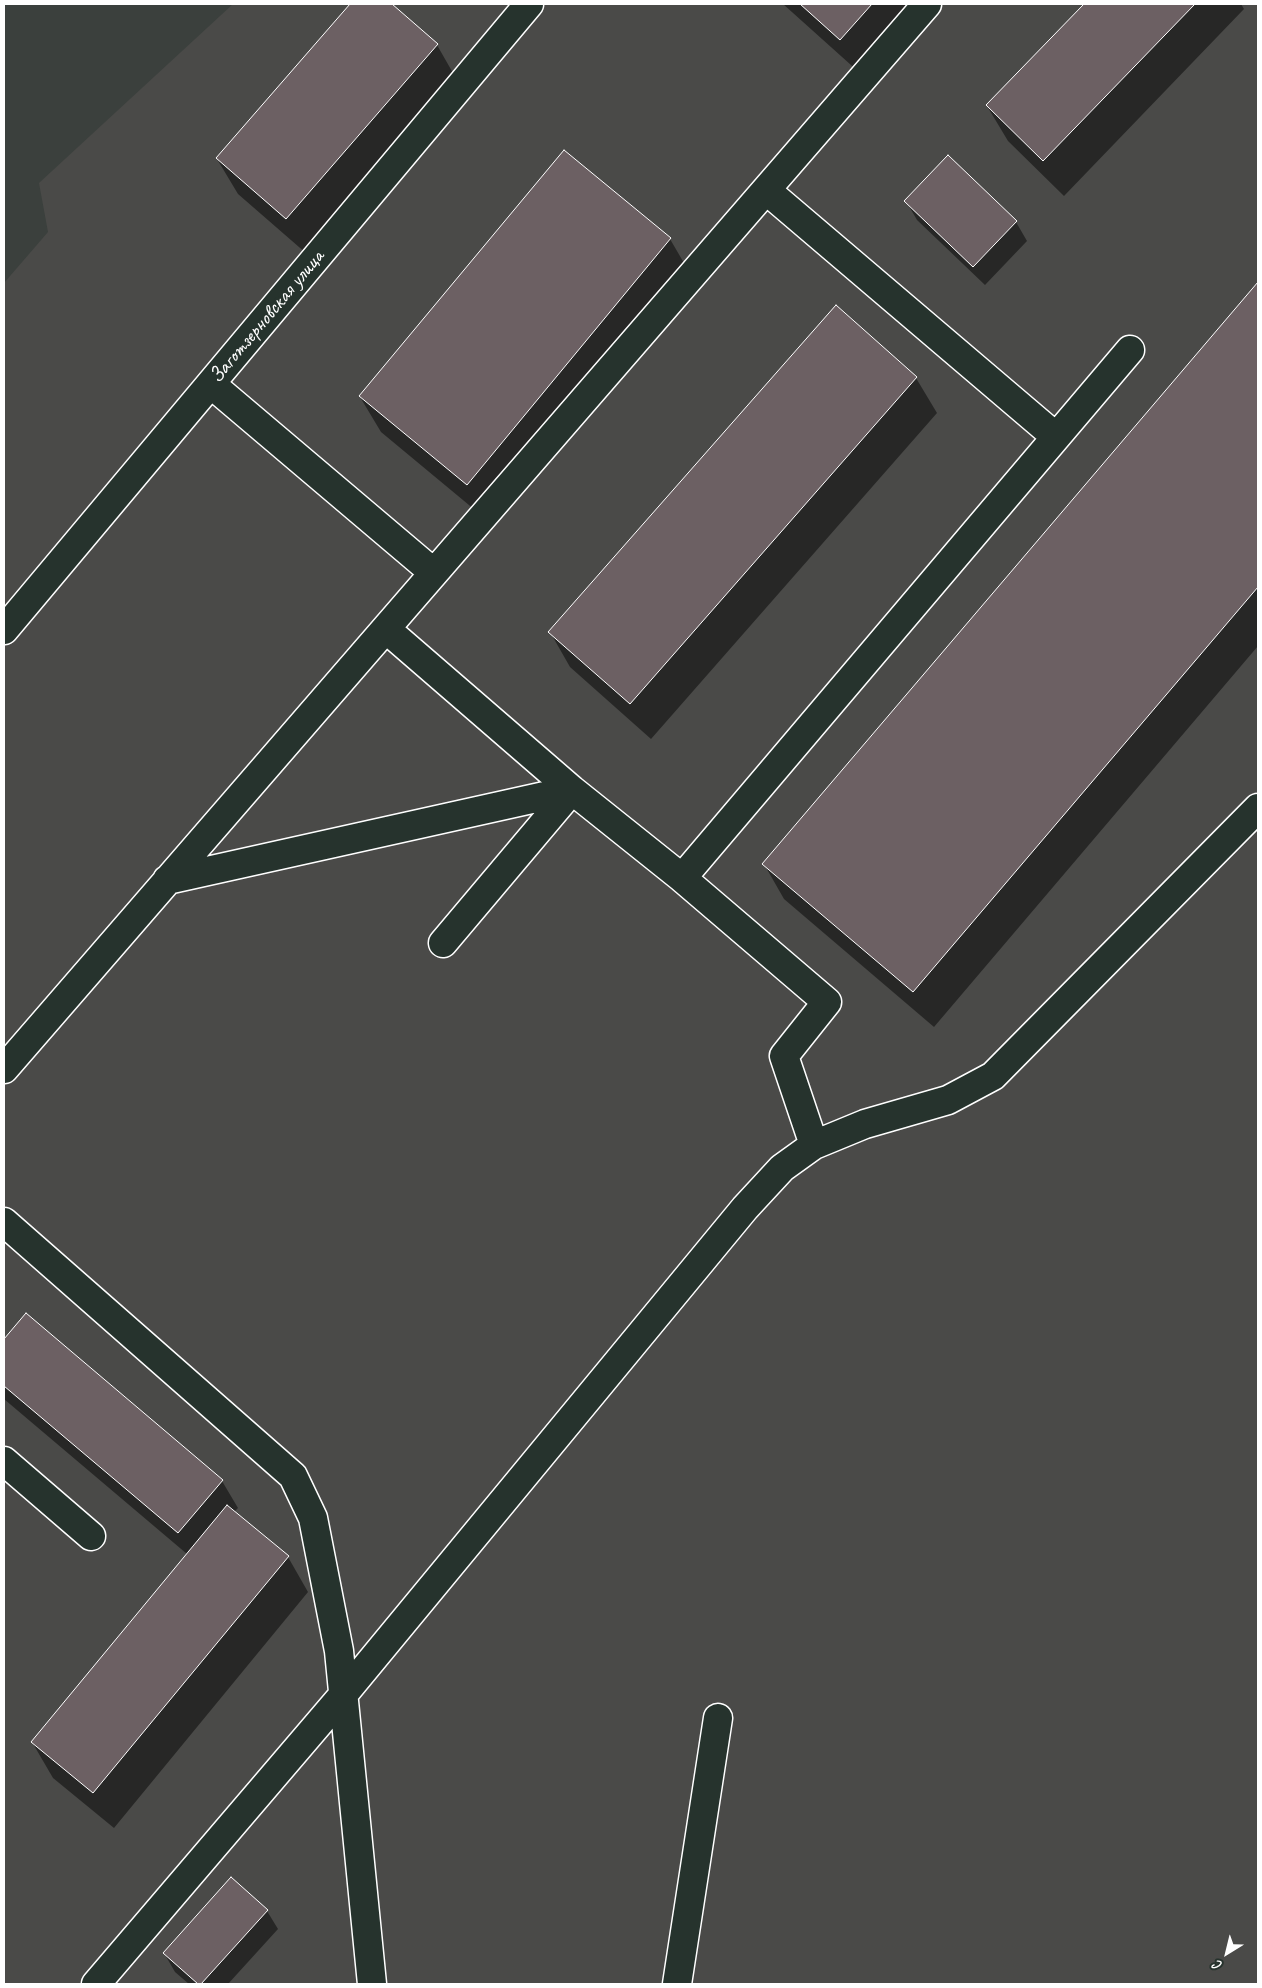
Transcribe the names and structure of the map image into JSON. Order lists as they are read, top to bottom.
{
  "streets": {
    "street": ["Заготзерновская улица"]
  },
  "north": "bottom left"
}
